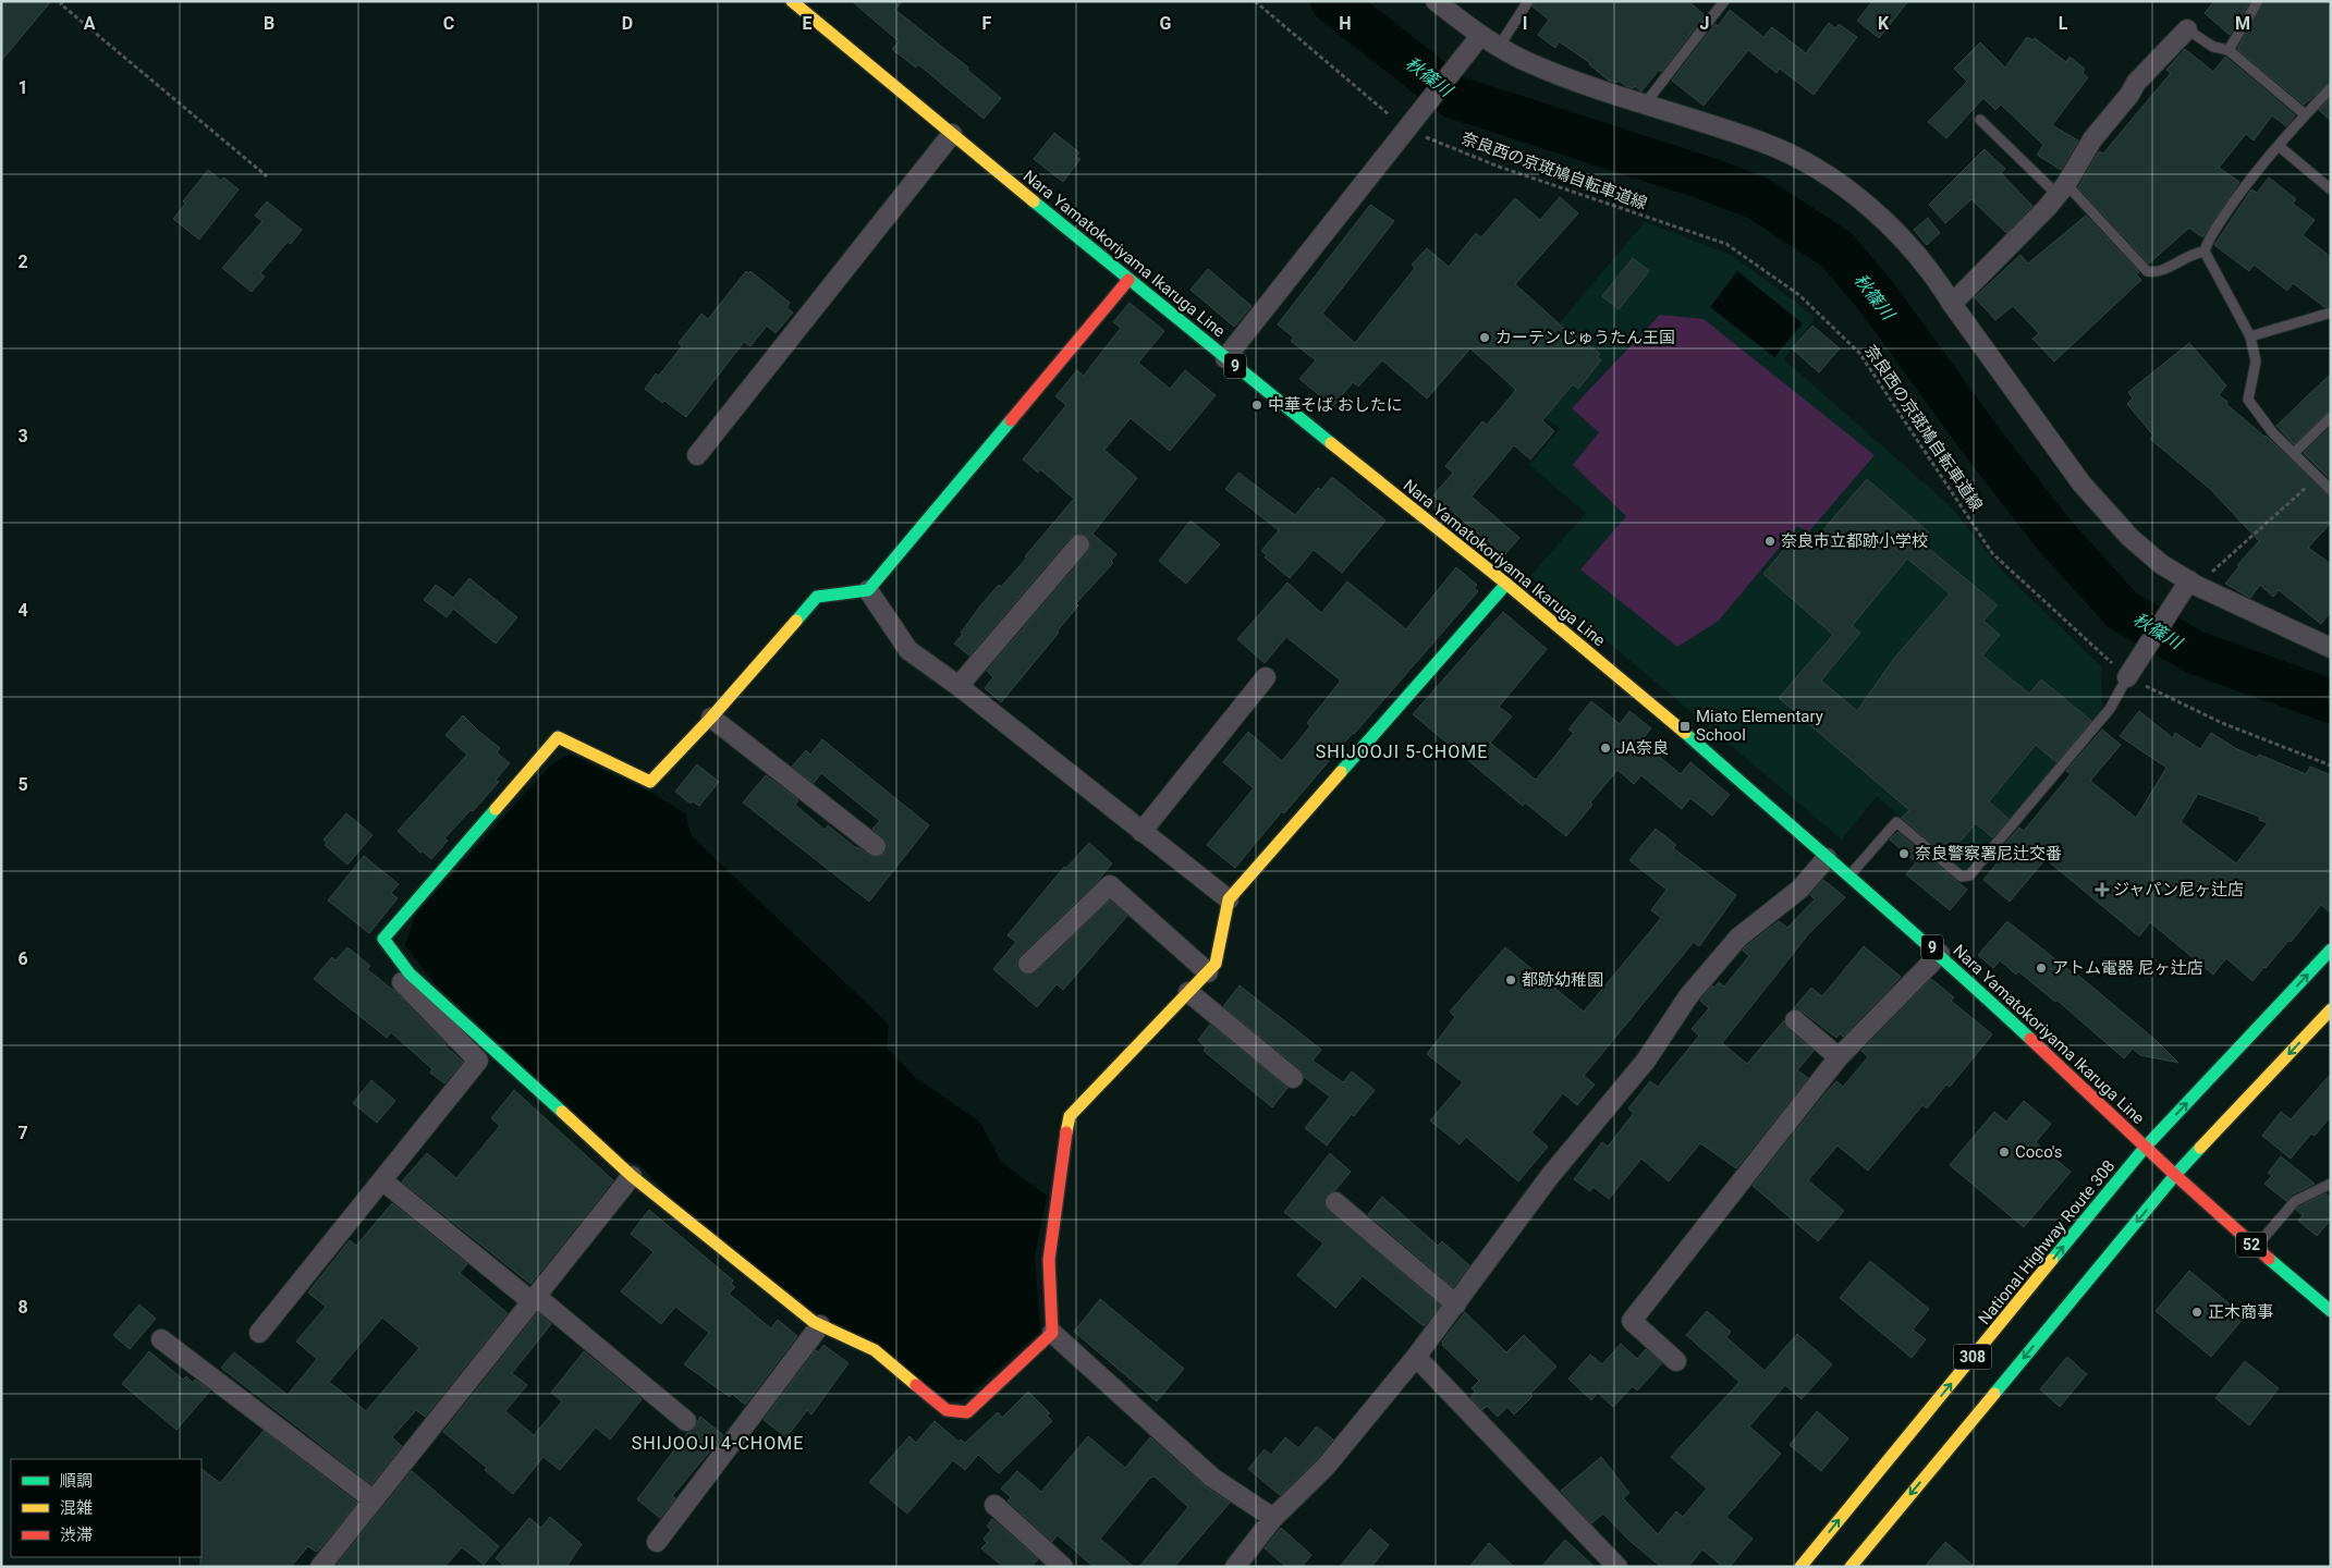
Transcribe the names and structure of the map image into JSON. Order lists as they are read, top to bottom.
{
  "streets": {
    "main road": [
      "Nara Yamatokoriyama Ikaruga Line",
      "9",
      "National Highway Route 308",
      "52",
      "308"
    ],
    "path": ["奈良西の京斑鳩自転車道線"]
  },
  "crossings": [
    ["Nara Yamatokoriyama Ikaruga Line", "National Highway Route 308"],
    ["Nara Yamatokoriyama Ikaruga Line", "52"],
    ["Nara Yamatokoriyama Ikaruga Line", "308"],
    ["52", "308"]
  ],
  "districts": ["SHIJOOJI 5-CHOME", "SHIJOOJI 4-CHOME"],
  "water": ["秋篠川"],
  "places": {
    "other": [
      "カーテンじゅうたん王国",
      "中華そば おしたに",
      "奈良市立都跡小学校",
      "JA奈良",
      "奈良警察署尼辻交番",
      "アトム電器 尼ヶ辻店",
      "都跡幼稚園",
      "Coco's",
      "正木商事"
    ],
    "transit": ["Miato Elementary School"],
    "health": ["ジャパン尼ヶ辻店"]
  },
  "legend": ["順調", "混雑", "渋滞"],
  "grid": {
    "columns": [
      "A",
      "B",
      "C",
      "D",
      "E",
      "F",
      "G",
      "H",
      "I",
      "J",
      "K",
      "L",
      "M"
    ],
    "rows": [
      "1",
      "2",
      "3",
      "4",
      "5",
      "6",
      "7",
      "8"
    ]
  }
}
